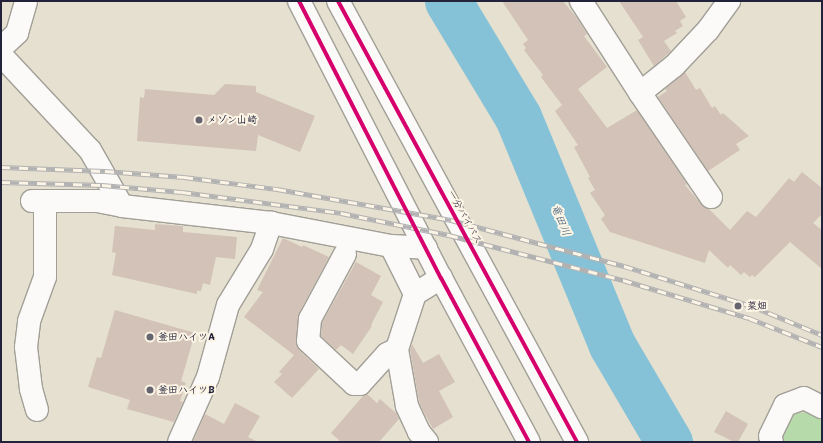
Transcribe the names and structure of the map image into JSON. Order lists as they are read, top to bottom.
{
  "streets": {
    "main road": ["一分バイパス"]
  },
  "water": ["竜田川"],
  "places": [
    "メゾン山崎",
    "菜畑",
    "釜田ハイツA",
    "釜田ハイツB"
  ]
}
